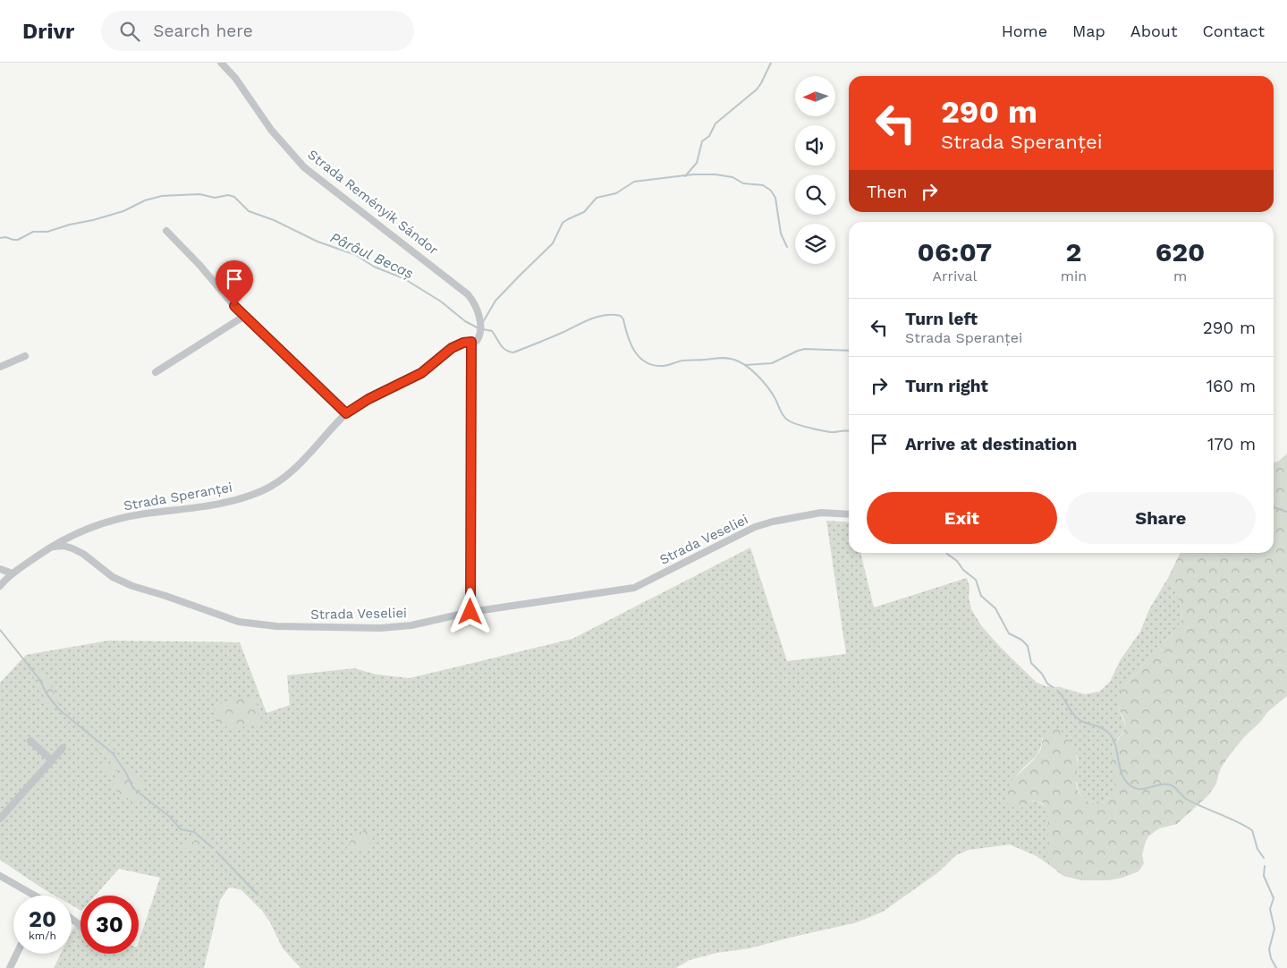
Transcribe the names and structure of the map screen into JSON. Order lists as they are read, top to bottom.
{
  "streets": {
    "street": ["Strada Reményik Sándor", "Strada Speranței", "Strada Veseliei"]
  },
  "crossings": [
    ["Strada Reményik Sándor", "Strada Speranței"],
    ["Strada Reményik Sándor", "Strada Veseliei"],
    ["Strada Speranței", "Strada Veseliei"]
  ],
  "water": ["Pârâul Becaș"],
  "north": "left",
  "page": {
    "header": "Drivr",
    "search": "Search here",
    "nav": [
      "Home",
      "Map",
      "About",
      "Contact"
    ],
    "turn": ["290 m", "Strada Speranței"],
    "then": "Then",
    "eta": [
      "06:07",
      "Arrival",
      "2",
      "min",
      "620",
      "m"
    ],
    "list": [
      {
        "name": "Turn left",
        "note": "Strada Speranței",
        "value": "290 m"
      },
      {
        "name": "Turn right",
        "value": "160 m"
      },
      {
        "name": "Arrive at destination",
        "value": "170 m"
      }
    ],
    "buttons": ["Exit", "Share"],
    "speed": "20 km/h",
    "limit": "30"
  }
}
